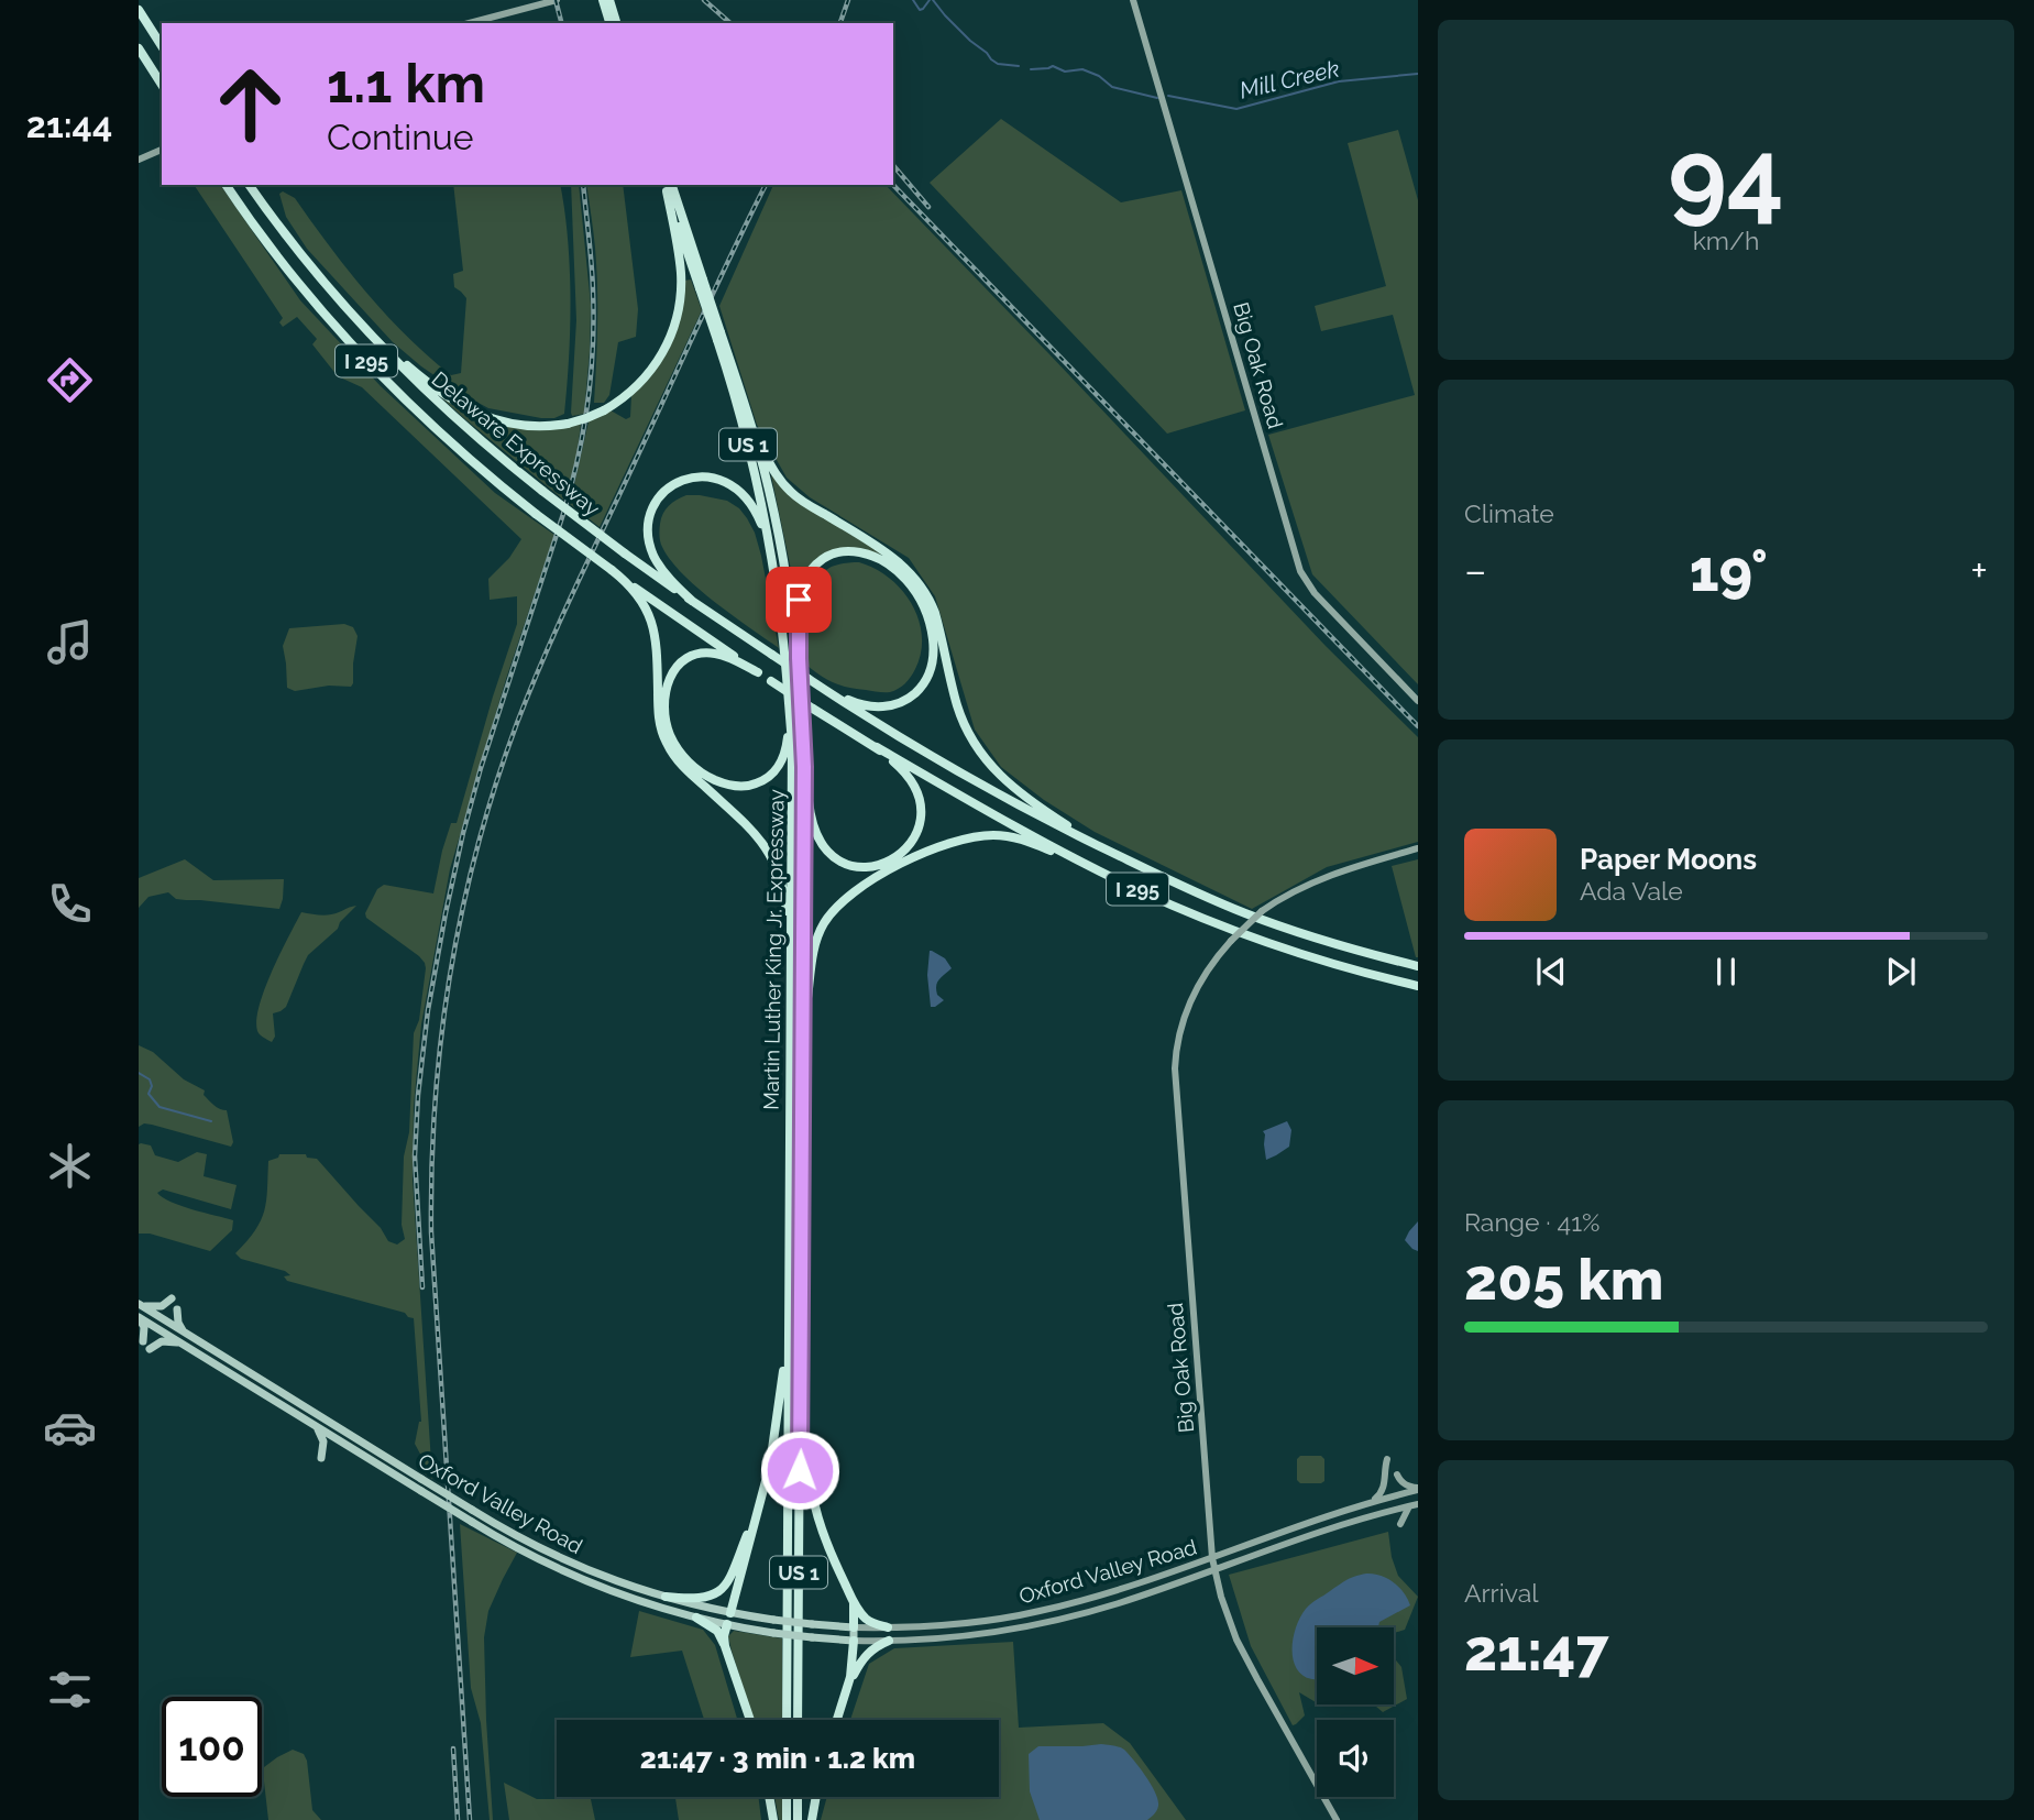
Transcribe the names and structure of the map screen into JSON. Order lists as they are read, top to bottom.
{
  "streets": {
    "highway": [
      "I 295",
      "Delaware Expressway",
      "US 1",
      "Martin Luther King Jr. Expressway"
    ],
    "main road": ["Oxford Valley Road"],
    "street": ["Big Oak Road"]
  },
  "crossings": [
    ["I 295", "Delaware Expressway"],
    ["Big Oak Road", "Oxford Valley Road"]
  ],
  "water": ["Mill Creek"],
  "north": "right",
  "page": {
    "tabs": "21:44",
    "tile": [
      ["94", "km/h"],
      "Climate",
      ["Range · 41%", "205 km"],
      ["Arrival", "21:47"]
    ],
    "turn": ["1.1 km", "Continue"],
    "heat": ["−", "19°", "+"],
    "song": ["Paper Moons", "Ada Vale"],
    "limit": "100",
    "trip": "21:47 · 3 min · 1.2 km"
  }
}
